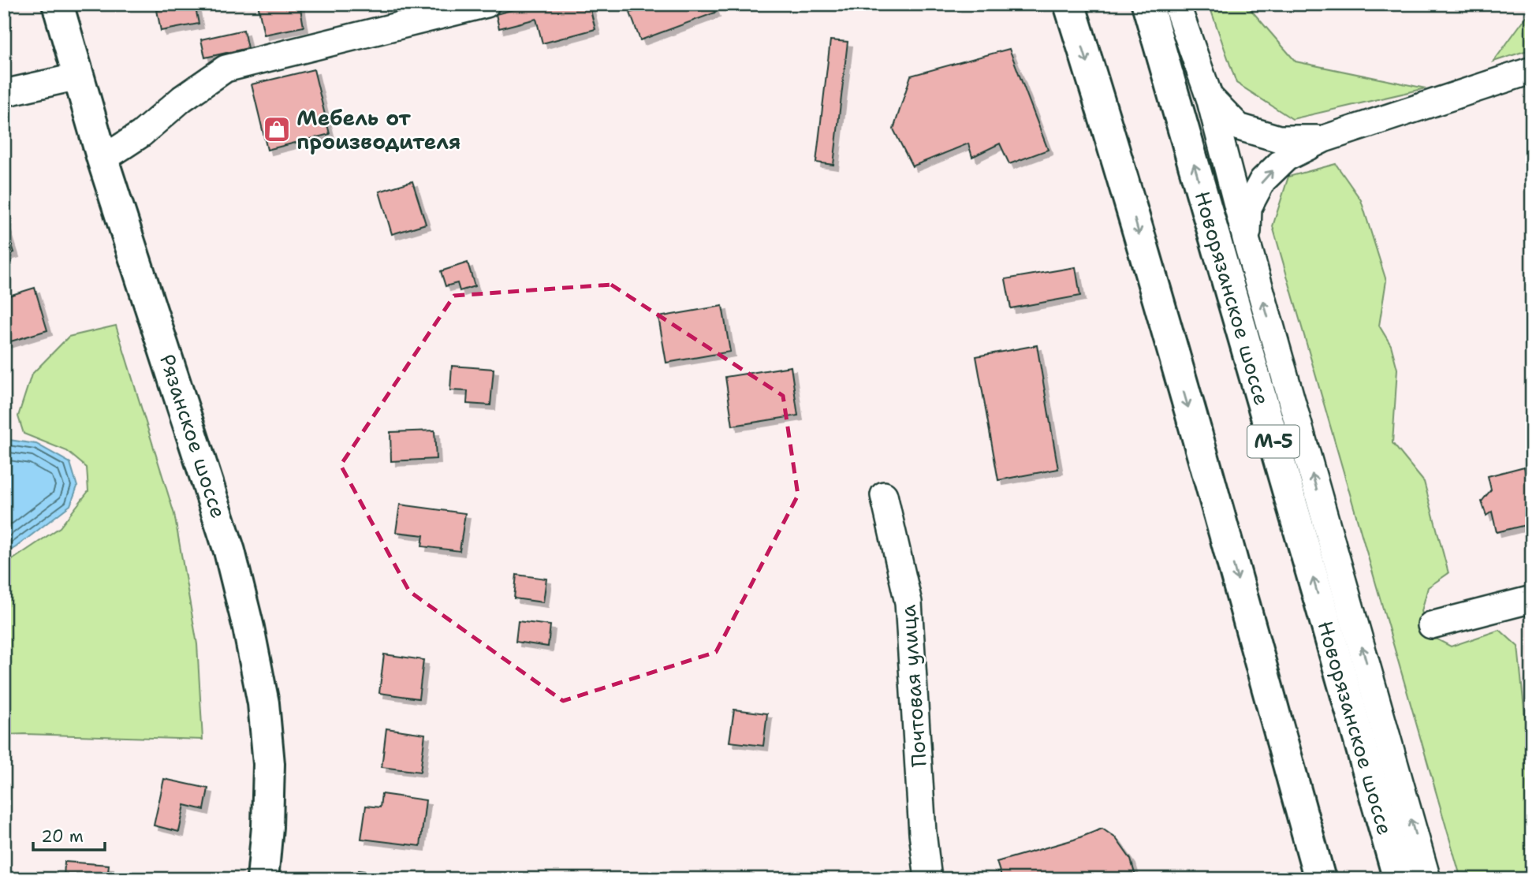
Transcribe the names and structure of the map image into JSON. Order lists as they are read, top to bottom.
{
  "streets": {
    "main road": ["Новорязанское шоссе", "Рязанское шоссе", "М-5"],
    "street": ["Почтовая улица"]
  },
  "places": {
    "shop": ["Мебель от производителя"]
  },
  "scale_bar": "20 m"
}
